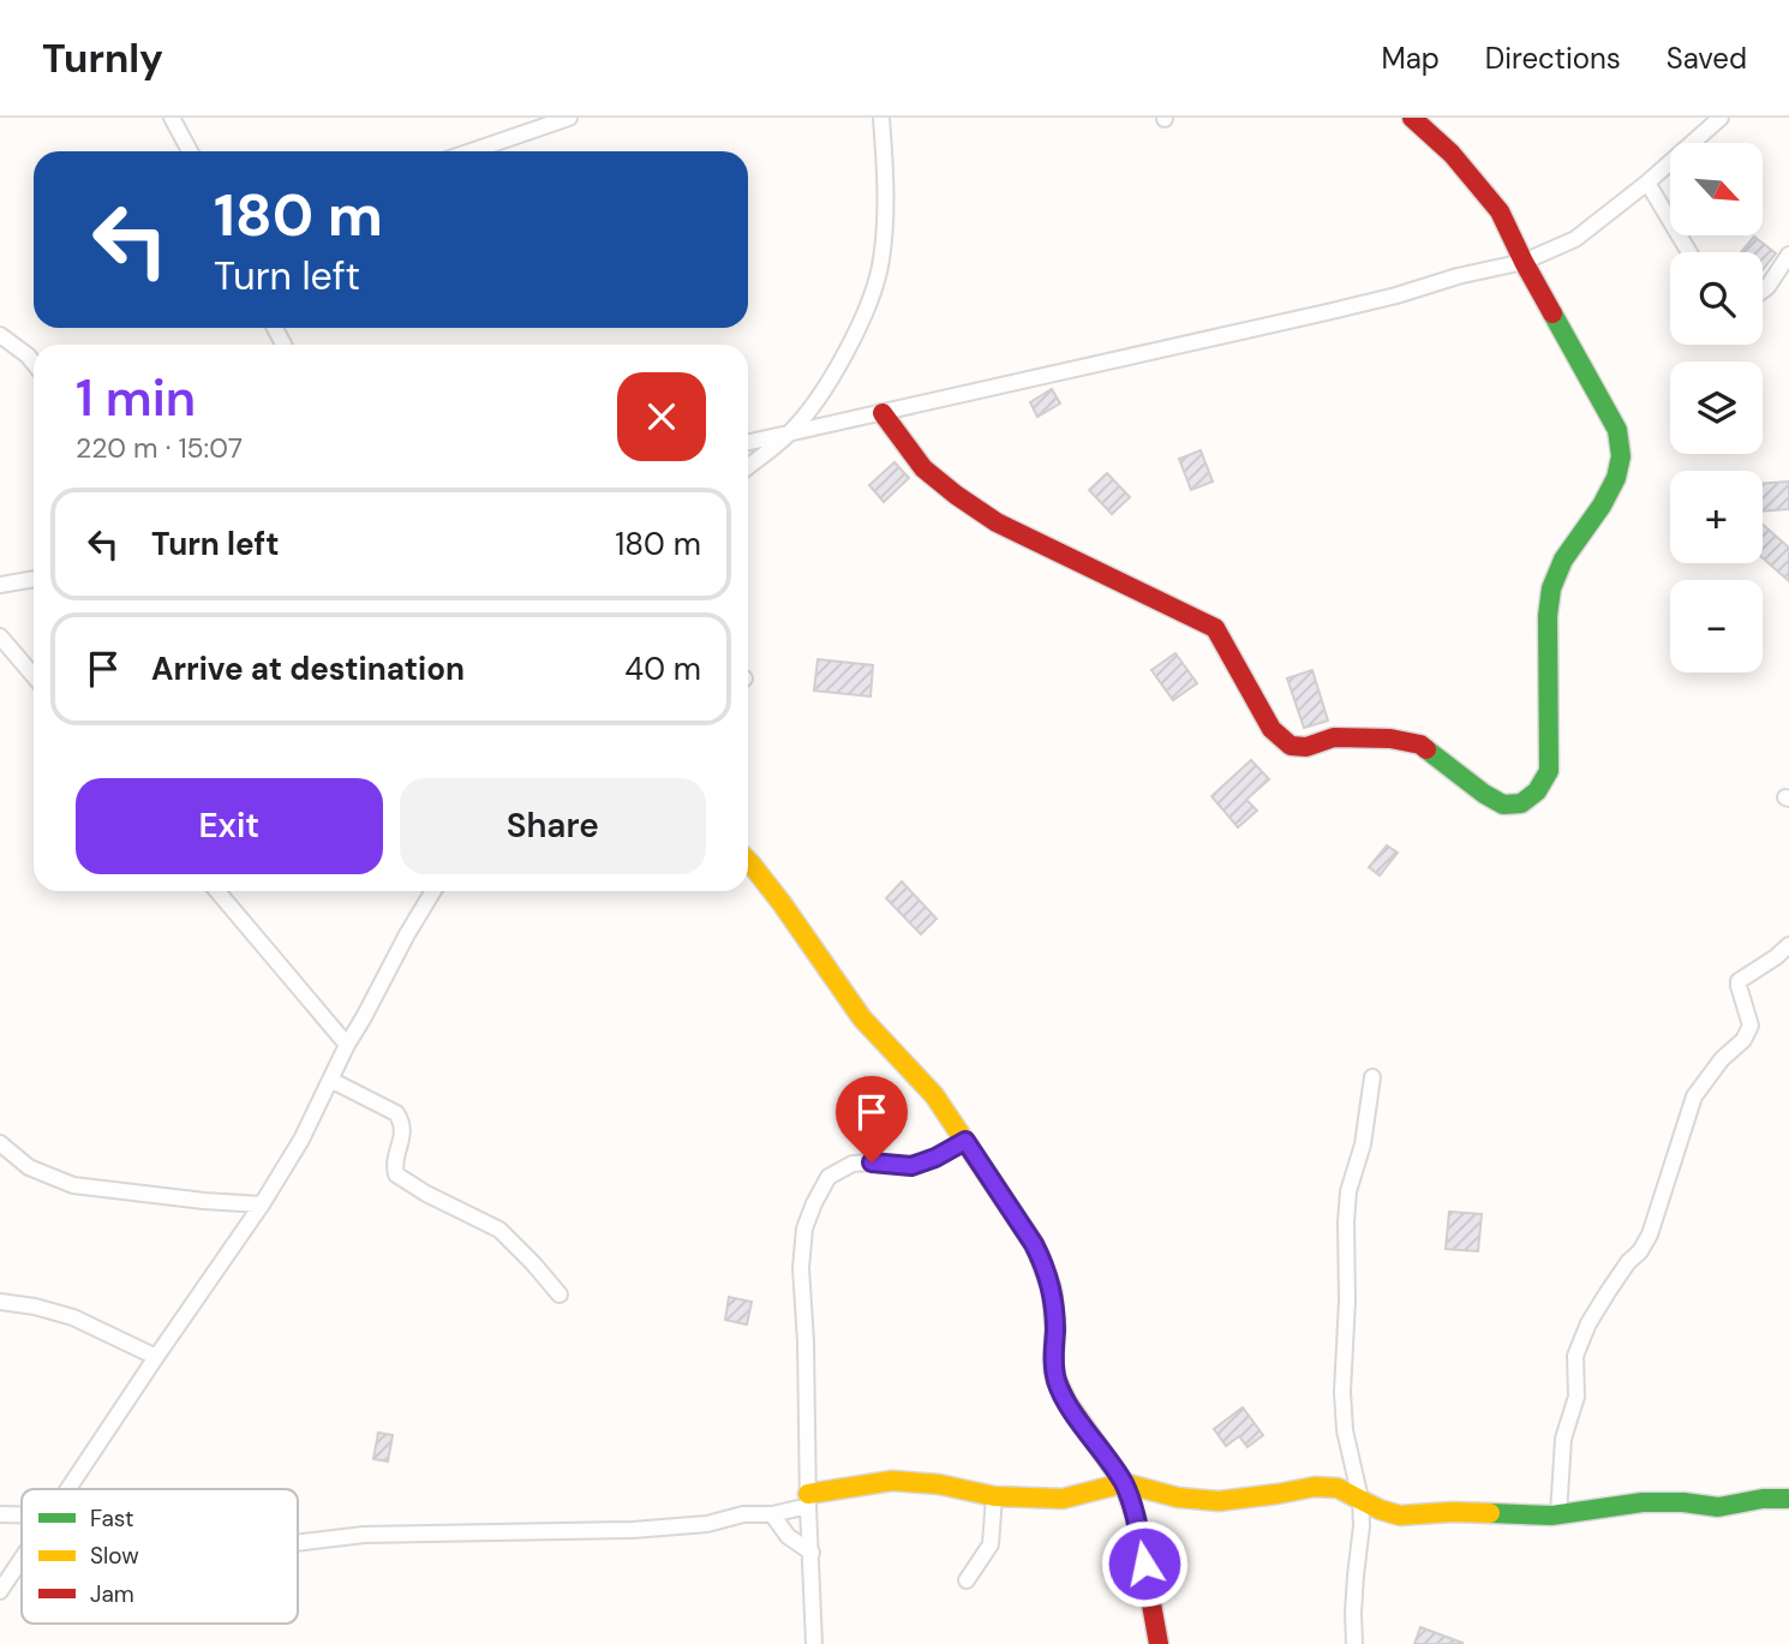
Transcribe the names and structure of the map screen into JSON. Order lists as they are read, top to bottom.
{
  "legend": ["Fast", "Slow", "Jam"],
  "north": "bottom right",
  "page": {
    "header": "Turnly",
    "nav": ["Map", "Directions", "Saved"],
    "map_buttons": ["+", "−"],
    "turn": ["180 m", "Turn left"],
    "heading": ["1 min", "220 m · 15:07"],
    "list": [
      {
        "name": "Turn left",
        "value": "180 m"
      },
      {
        "name": "Arrive at destination",
        "value": "40 m"
      }
    ],
    "buttons": ["Exit", "Share"]
  }
}
